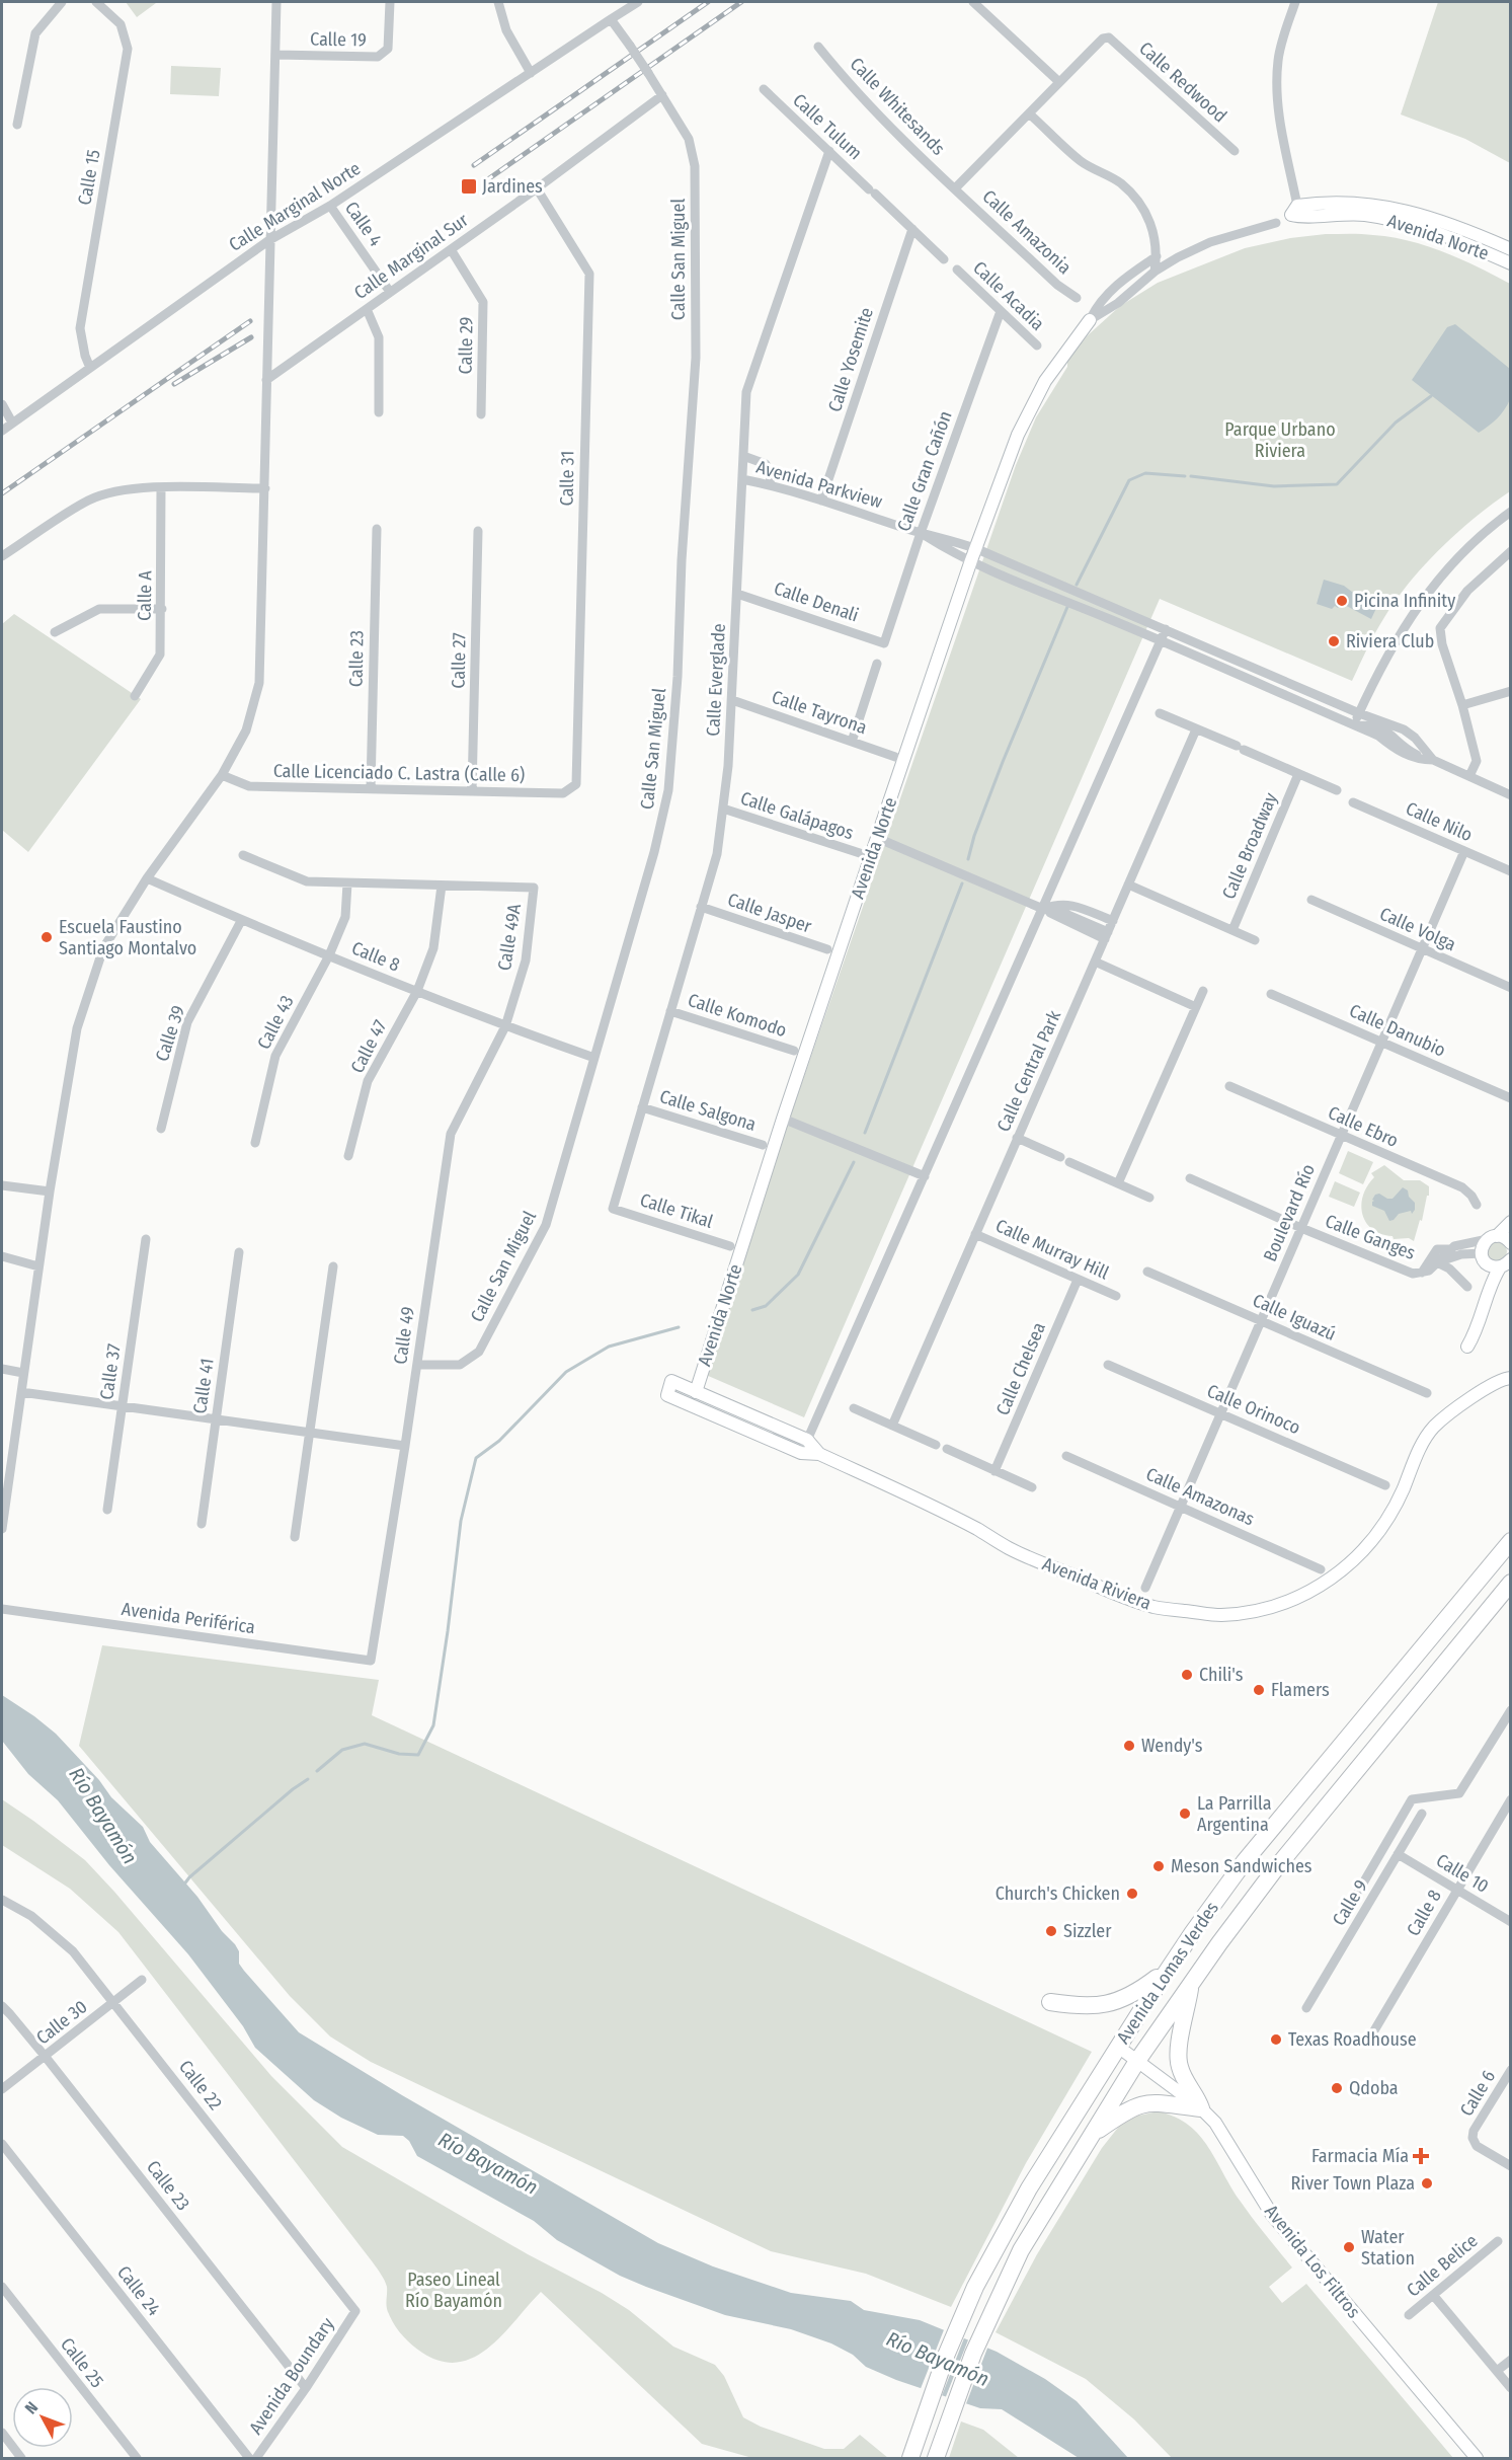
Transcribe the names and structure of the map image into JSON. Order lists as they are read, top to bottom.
{
  "streets": {
    "highway": ["Avenida Lomas Verdes"],
    "street": [
      "Calle 19",
      "Calle Redwood",
      "Calle Whitesands",
      "Calle Tulum",
      "Calle 15",
      "Calle Marginal Norte",
      "Calle 4",
      "Calle Amazonia",
      "Avenida Norte",
      "Calle Marginal Sur",
      "Calle San Miguel",
      "Calle Acadia",
      "Calle 29",
      "Calle Yosemite",
      "Calle Gran Cañón",
      "Calle 31",
      "Avenida Parkview",
      "Calle A",
      "Calle Denali",
      "Calle 23",
      "Calle 27",
      "Calle Everglade",
      "Calle Tayrona",
      "Calle Licenciado C. Lastra (Calle 6)",
      "Calle Galápagos",
      "Calle Nilo",
      "Calle Broadway",
      "Calle Jasper",
      "Calle Volga",
      "Calle 49A",
      "Calle 8",
      "Calle Komodo",
      "Calle 43",
      "Calle Danubio",
      "Calle 39",
      "Calle 47",
      "Calle Central Park",
      "Calle Salgona",
      "Calle Ebro",
      "Calle Tikal",
      "Boulevard Río",
      "Calle Ganges",
      "Calle Murray Hill",
      "Calle Iguazú",
      "Calle 49",
      "Calle Chelsea",
      "Calle 37",
      "Calle 41",
      "Calle Orinoco",
      "Calle Amazonas",
      "Avenida Riviera",
      "Avenida Periférica",
      "Calle 10",
      "Calle 9",
      "Calle 30",
      "Calle 22",
      "Calle 6",
      "Avenida Los Filtros",
      "Calle Belice",
      "Calle 24",
      "Calle 25",
      "Avenida Boundary"
    ]
  },
  "crossings": [
    ["Calle Whitesands", "Calle Amazonia"],
    ["Calle Tulum", "Calle Yosemite"],
    ["Calle Tulum", "Calle Everglade"],
    ["Calle 15", "Calle Marginal Norte"],
    ["Calle Marginal Norte", "Calle 4"],
    ["Calle Marginal Norte", "Calle San Miguel"],
    ["Calle 4", "Calle Marginal Sur"],
    ["Avenida Norte", "Avenida Parkview"],
    ["Avenida Norte", "Avenida Riviera"],
    ["Calle Marginal Sur", "Calle San Miguel"],
    ["Calle Marginal Sur", "Calle 29"],
    ["Calle Marginal Sur", "Calle 31"],
    ["Calle San Miguel", "Calle 8"],
    ["Calle San Miguel", "Calle 49"],
    ["Calle Acadia", "Calle Gran Cañón"],
    ["Calle Yosemite", "Avenida Parkview"],
    ["Calle Gran Cañón", "Avenida Parkview"],
    ["Calle Gran Cañón", "Calle Denali"],
    ["Calle 31", "Calle Licenciado C. Lastra (Calle 6)"],
    ["Avenida Parkview", "Calle Everglade"],
    ["Calle Denali", "Calle Everglade"],
    ["Calle 23", "Calle Licenciado C. Lastra (Calle 6)"],
    ["Calle 23", "Calle 30"],
    ["Calle 23", "Avenida Boundary"],
    ["Calle 27", "Calle Licenciado C. Lastra (Calle 6)"],
    ["Calle Everglade", "Calle Tayrona"],
    ["Calle Everglade", "Calle Galápagos"],
    ["Calle Everglade", "Calle Jasper"],
    ["Calle Everglade", "Calle Komodo"],
    ["Calle Everglade", "Calle Salgona"],
    ["Calle Everglade", "Calle Tikal"],
    ["Calle Nilo", "Boulevard Río"],
    ["Calle Volga", "Boulevard Río"],
    ["Calle 49A", "Calle 8"],
    ["Calle 49A", "Calle 47"],
    ["Calle 49A", "Calle 49"],
    ["Calle 8", "Calle 43"],
    ["Calle 8", "Calle 39"],
    ["Calle 8", "Calle 47"],
    ["Calle 8", "Calle 49"],
    ["Calle 8", "Calle 10"],
    ["Calle Danubio", "Boulevard Río"],
    ["Calle Central Park", "Calle Murray Hill"],
    ["Calle Ebro", "Boulevard Río"],
    ["Boulevard Río", "Calle Ganges"],
    ["Boulevard Río", "Calle Iguazú"],
    ["Boulevard Río", "Calle Orinoco"],
    ["Boulevard Río", "Calle Amazonas"],
    ["Calle Murray Hill", "Calle Chelsea"],
    ["Calle 49", "Avenida Periférica"],
    ["Calle 10", "Calle 9"],
    ["Avenida Lomas Verdes", "Avenida Los Filtros"],
    ["Calle 30", "Calle 22"],
    ["Calle 22", "Avenida Boundary"]
  ],
  "water": ["Río Bayamón"],
  "parks": ["Parque Urbano Riviera", "Paseo Lineal Río Bayamón"],
  "places": {
    "transit": ["Jardines"],
    "other": [
      "Picina Infinity",
      "Riviera Club",
      "Escuela Faustino Santiago Montalvo",
      "Chili's",
      "Flamers",
      "Wendy's",
      "La Parrilla Argentina",
      "Meson Sandwiches",
      "Church's Chicken",
      "Sizzler",
      "Texas Roadhouse",
      "Qdoba",
      "River Town Plaza",
      "Water Station"
    ],
    "health": ["Farmacia Mía"]
  },
  "north": "top left"
}
